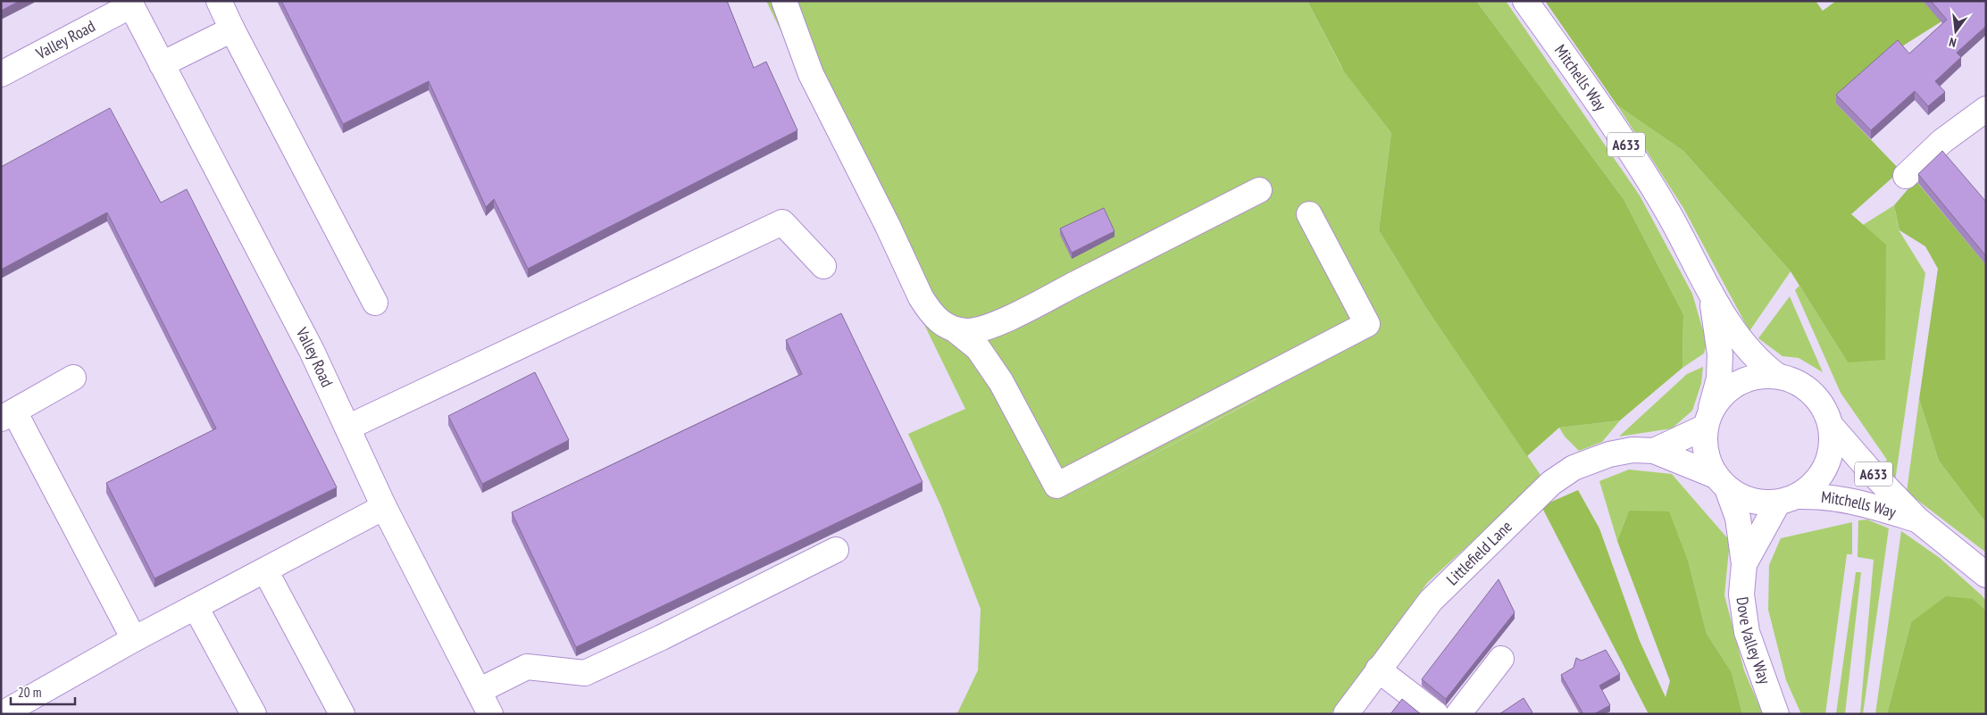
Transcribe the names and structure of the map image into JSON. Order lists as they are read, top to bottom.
{
  "streets": {
    "street": [
      "Valley Road",
      "Mitchells Way",
      "A633",
      "Littlefield Lane",
      "Dove Valley Way"
    ]
  },
  "crossings": [
    ["Mitchells Way", "Littlefield Lane"],
    ["Mitchells Way", "Dove Valley Way"],
    ["Littlefield Lane", "Dove Valley Way"]
  ],
  "scale_bar": "20 m",
  "north": "bottom"
}
